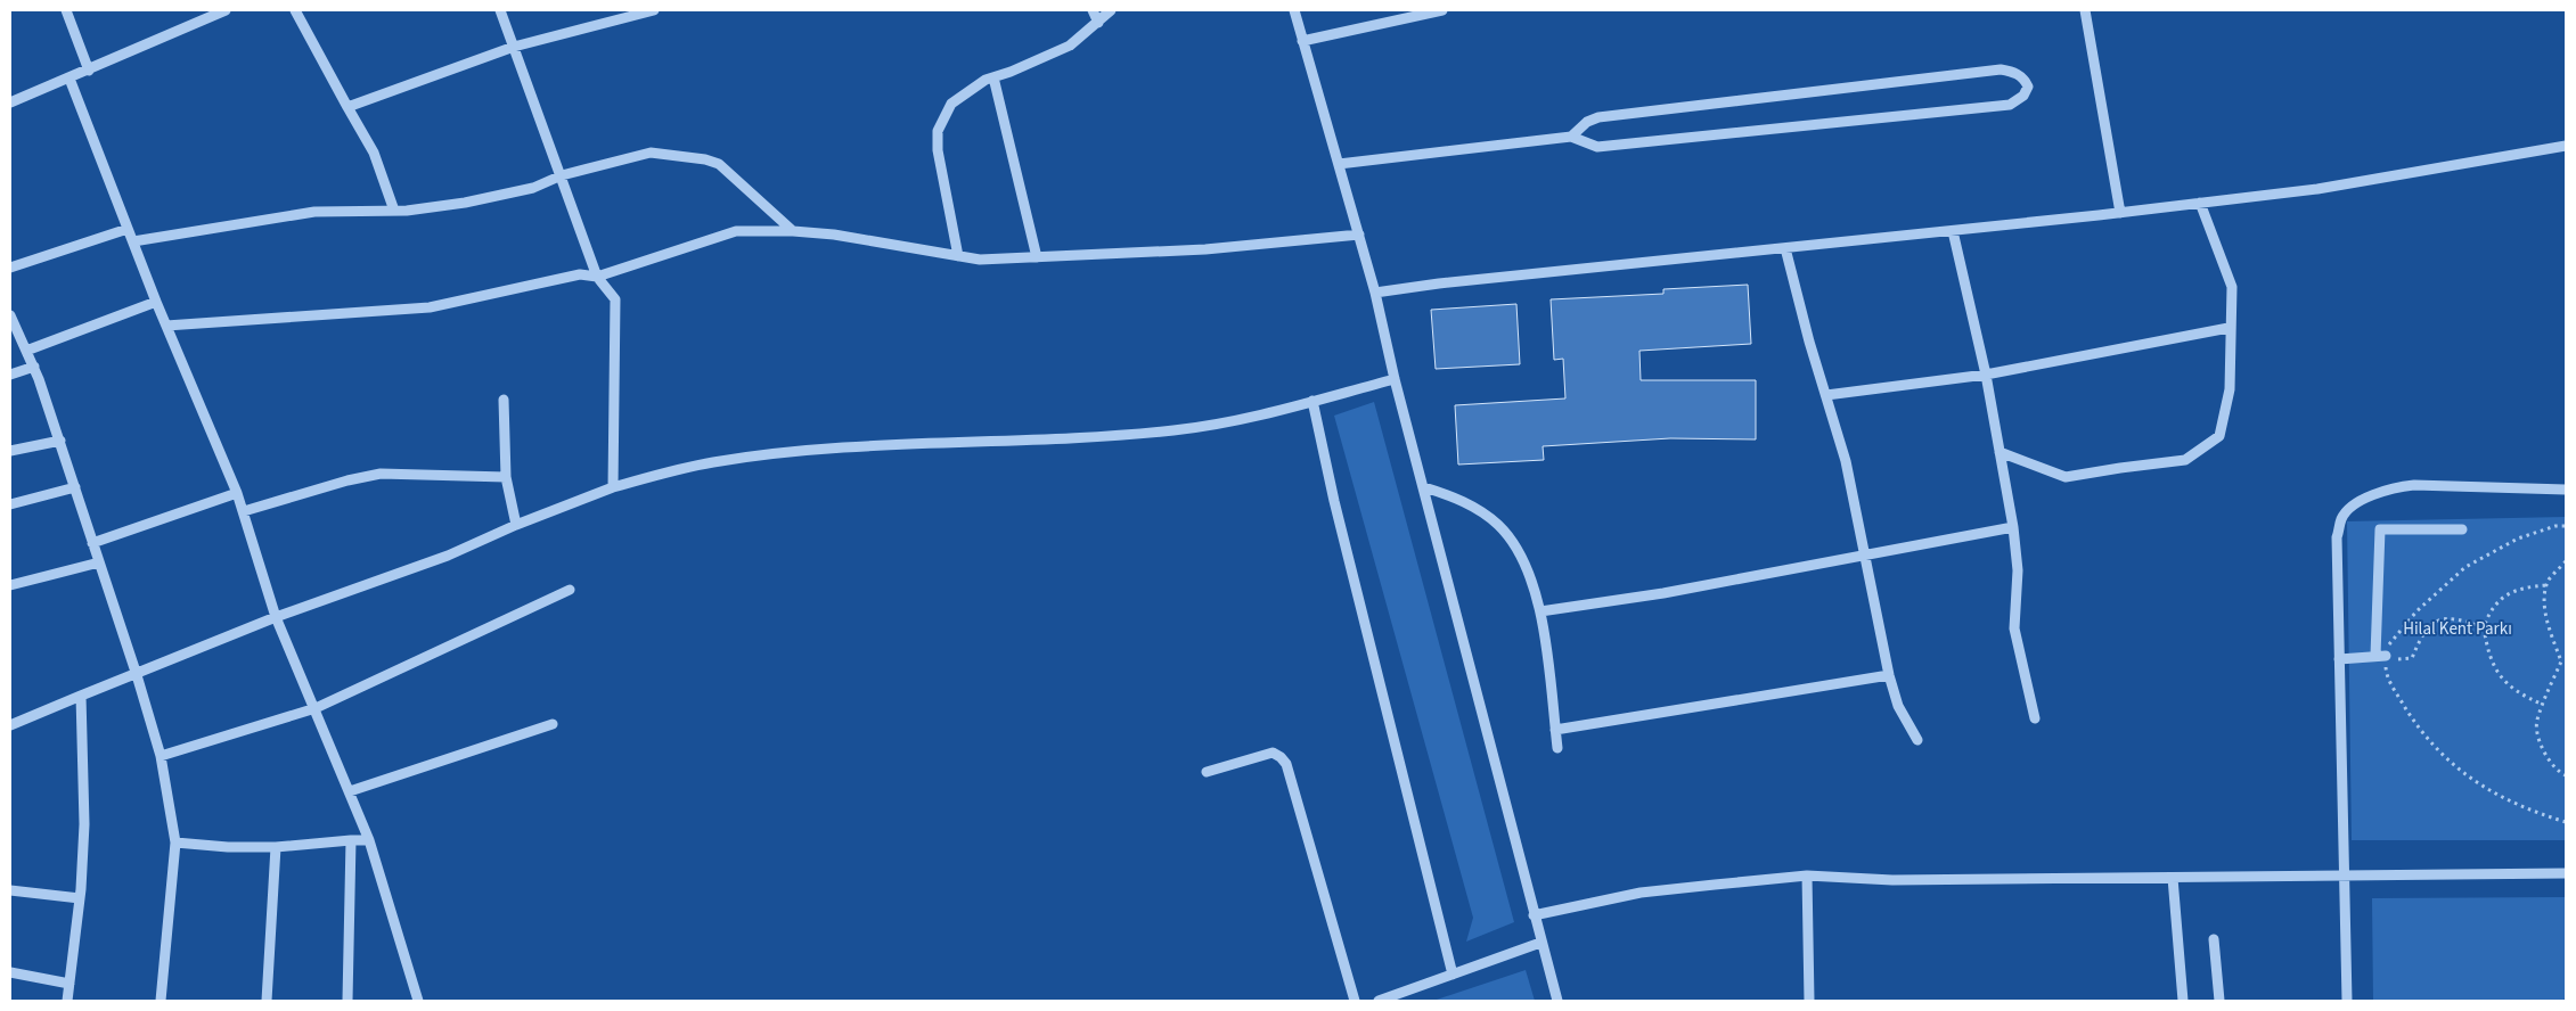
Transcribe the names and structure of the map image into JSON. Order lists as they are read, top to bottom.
{
  "parks": ["Hilal Kent Parkı"]
}
